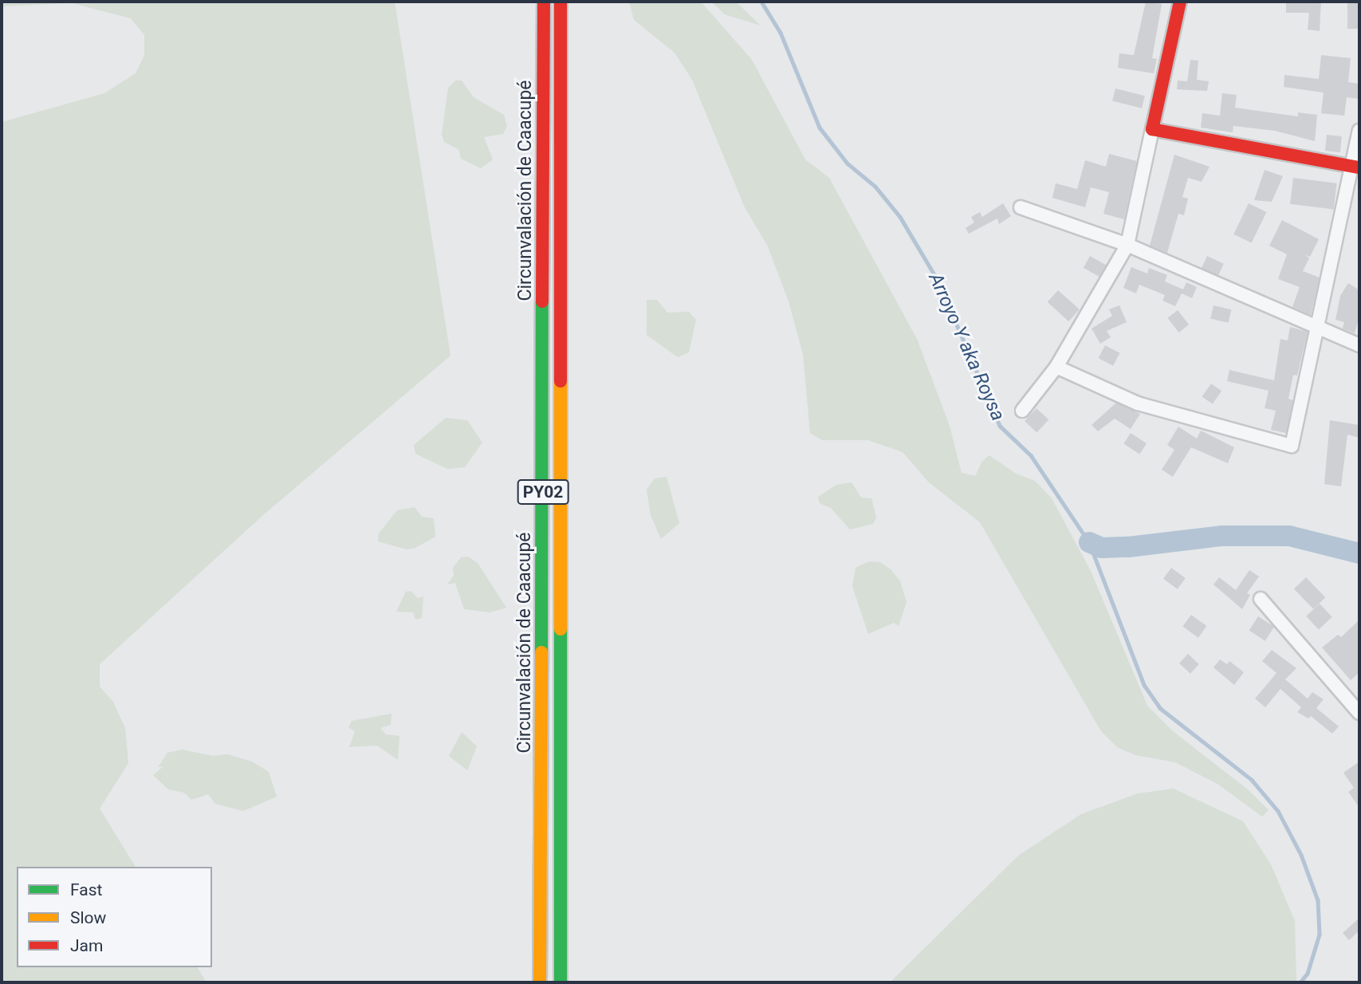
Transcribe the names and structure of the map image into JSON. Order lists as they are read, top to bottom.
{
  "streets": {
    "main road": ["Circunvalación de Caacupé", "PY02"]
  },
  "water": ["Arroyo Y aka Roysa"],
  "legend": ["Fast", "Slow", "Jam"]
}
